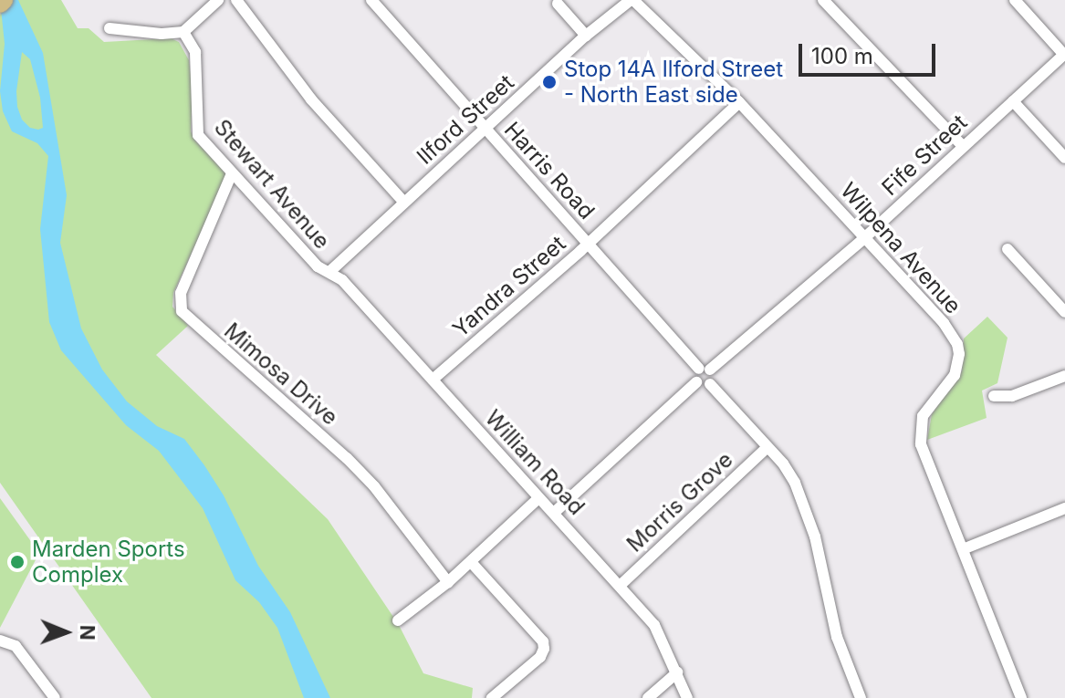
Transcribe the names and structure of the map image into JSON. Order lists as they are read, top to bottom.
{
  "streets": {
    "street": [
      "Ilford Street",
      "Fife Street",
      "Harris Road",
      "Stewart Avenue",
      "Wilpena Avenue",
      "Yandra Street",
      "Mimosa Drive",
      "William Road",
      "Morris Grove"
    ]
  },
  "crossings": [
    ["Ilford Street", "Harris Road"],
    ["Ilford Street", "Stewart Avenue"],
    ["Ilford Street", "Wilpena Avenue"],
    ["Ilford Street", "William Road"],
    ["Fife Street", "Harris Road"],
    ["Fife Street", "Wilpena Avenue"],
    ["Harris Road", "Yandra Street"],
    ["Stewart Avenue", "Mimosa Drive"],
    ["Stewart Avenue", "William Road"],
    ["Wilpena Avenue", "Yandra Street"],
    ["Yandra Street", "William Road"],
    ["William Road", "Morris Grove"]
  ],
  "places": ["Stop 14A Ilford Street - North East side", "Marden Sports Complex"],
  "scale_bar": "100 m",
  "north": "right"
}
